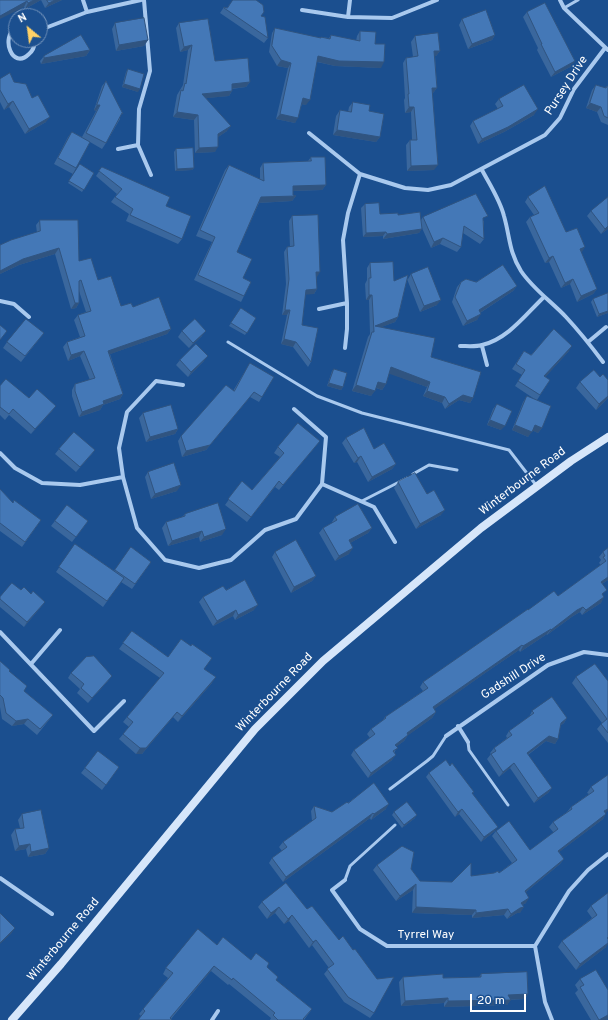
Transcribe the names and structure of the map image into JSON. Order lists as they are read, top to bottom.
{
  "streets": {
    "main road": ["Winterbourne Road"],
    "street": ["Pursey Drive", "Gadshill Drive", "Tyrrel Way"]
  },
  "scale_bar": "20 m",
  "north": "top left"
}
